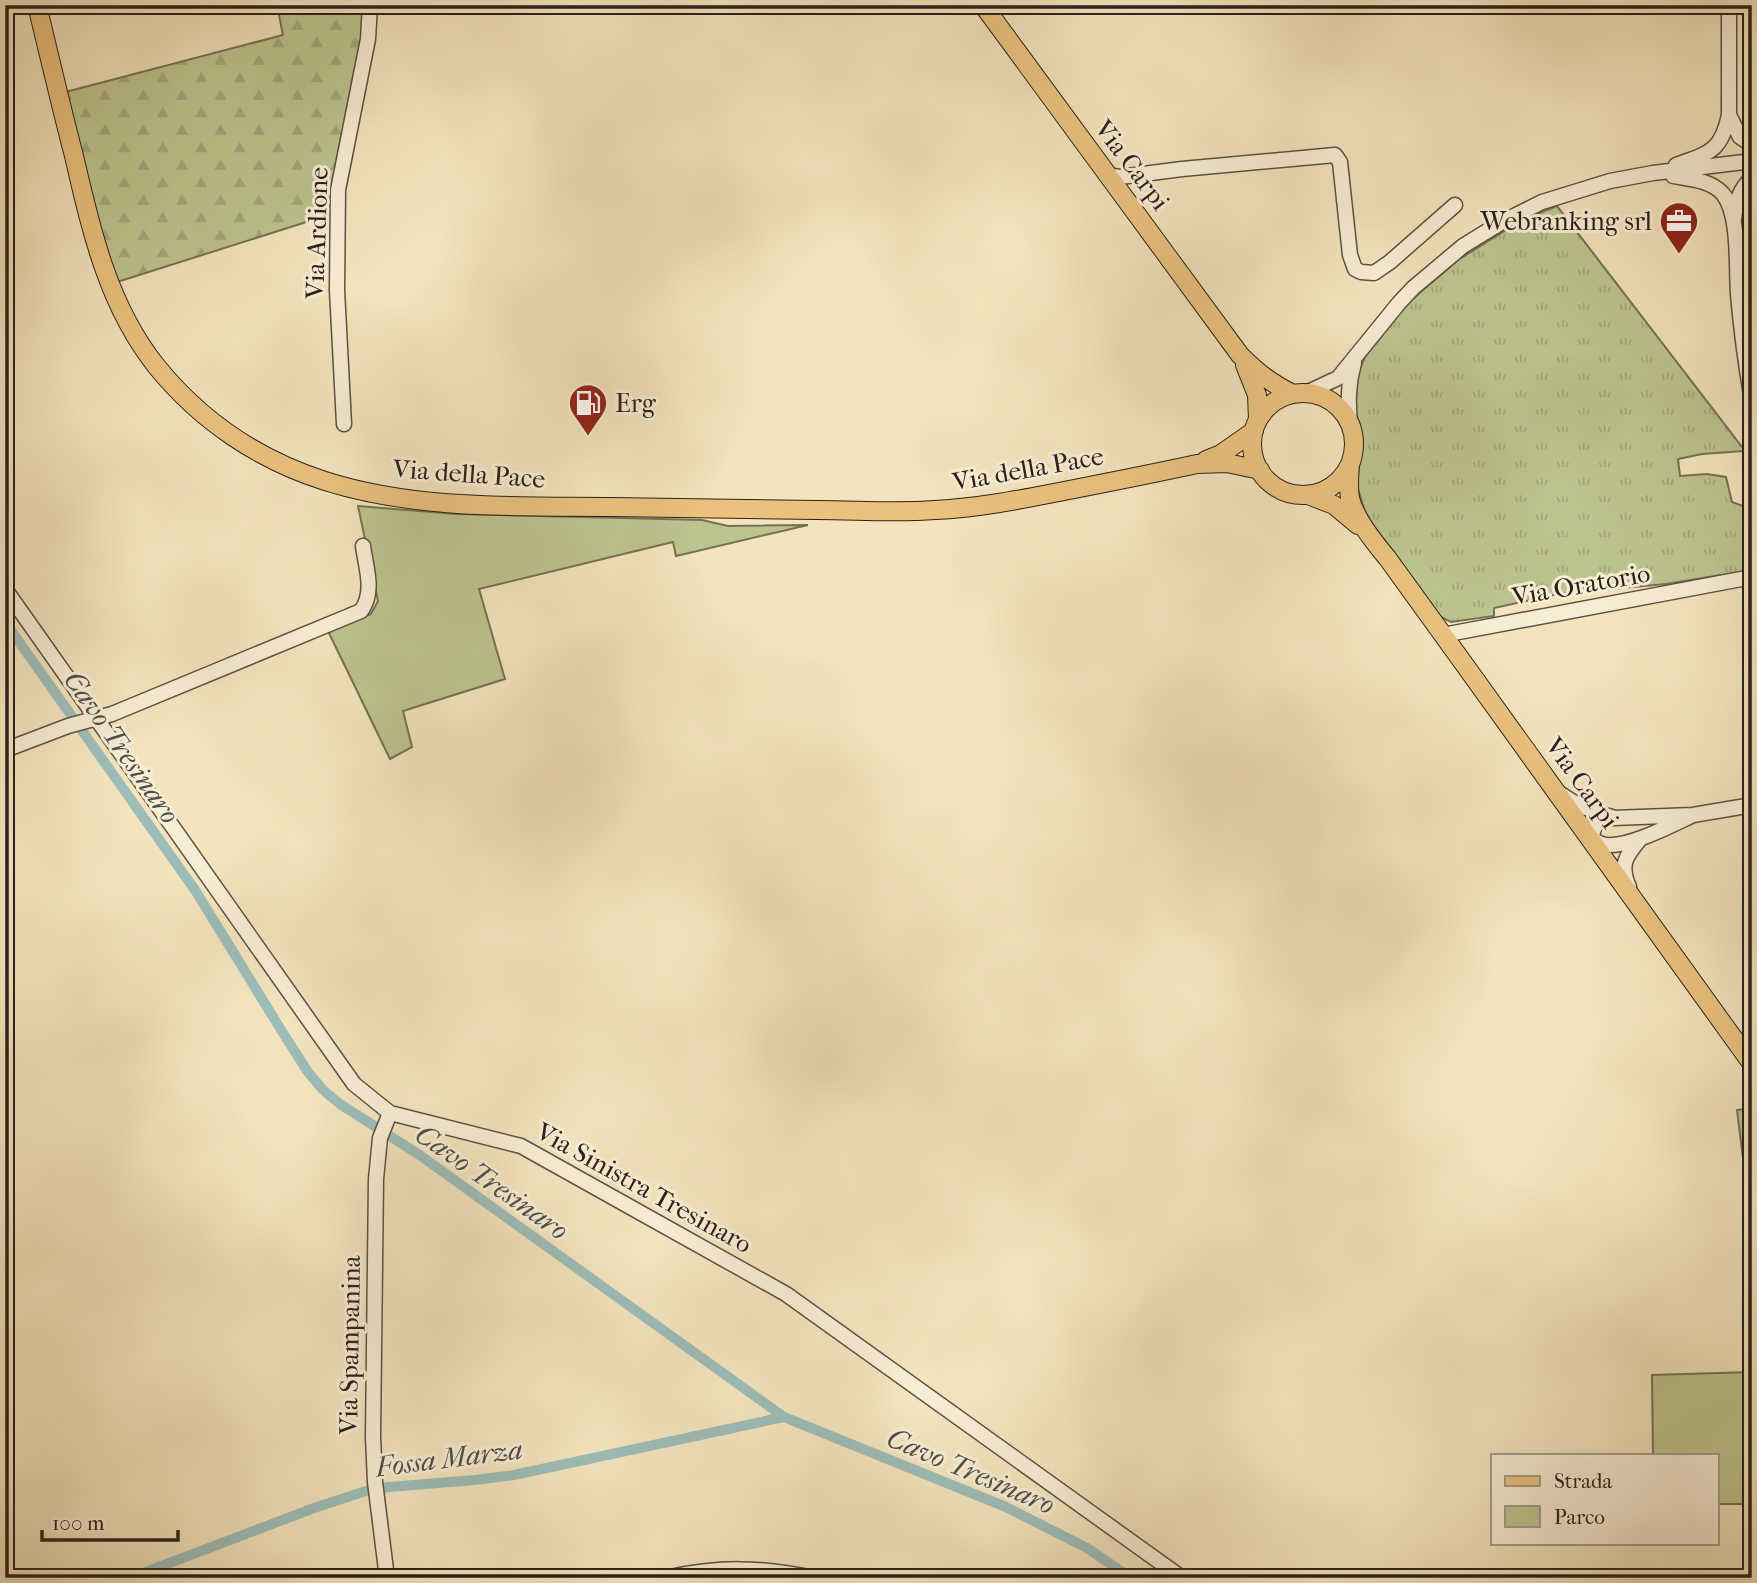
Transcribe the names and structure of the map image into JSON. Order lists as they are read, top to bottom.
{
  "streets": {
    "main road": ["Via Carpi", "Via della Pace"],
    "street": [
      "Via Ardione",
      "Via Oratorio",
      "Via Sinistra Tresinaro",
      "Via Spampanina"
    ]
  },
  "crossings": [
    ["Via Carpi", "Via della Pace"],
    ["Via Carpi", "Via Oratorio"],
    ["Via Sinistra Tresinaro", "Via Spampanina"]
  ],
  "water": ["Cavo Tresinaro", "Fossa Marza"],
  "places": {
    "office": ["Webranking srl"],
    "fuel station": ["Erg"]
  },
  "legend": ["Strada", "Parco"],
  "scale_bar": "100 m"
}
